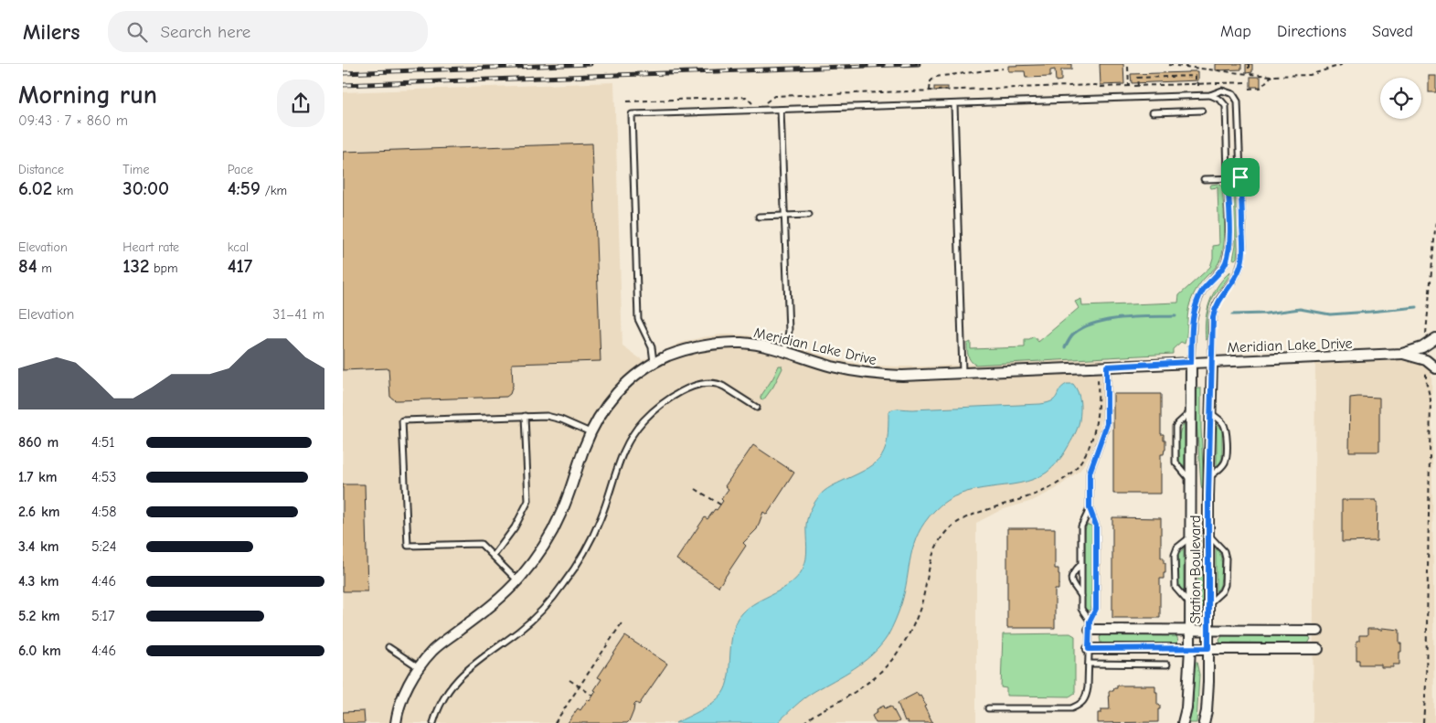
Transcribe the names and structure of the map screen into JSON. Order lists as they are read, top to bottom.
{
  "streets": {
    "street": ["Meridian Lake Drive", "Station Boulevard"]
  },
  "crossings": [
    ["Meridian Lake Drive", "Station Boulevard"]
  ],
  "page": {
    "header": "Milers",
    "search": "Search here",
    "nav": ["Map", "Directions", "Saved"],
    "heading": ["Morning run", "09:43 · 7 × 860 m"],
    "stats": [
      ["Distance", "6.02 km"],
      ["Time", "30:00"],
      ["Pace", "4:59 /km"],
      ["Elevation", "84 m"],
      ["Heart rate", "132 bpm"],
      ["kcal", "417"]
    ],
    "chart": ["Elevation", "31–41 m"],
    "list": [
      {
        "name": "860 m",
        "note": "4:51"
      },
      {
        "name": "1.7 km",
        "note": "4:53"
      },
      {
        "name": "2.6 km",
        "note": "4:58"
      },
      {
        "name": "3.4 km",
        "note": "5:24"
      },
      {
        "name": "4.3 km",
        "note": "4:46"
      },
      {
        "name": "5.2 km",
        "note": "5:17"
      },
      {
        "name": "6.0 km",
        "note": "4:46"
      }
    ]
  }
}
